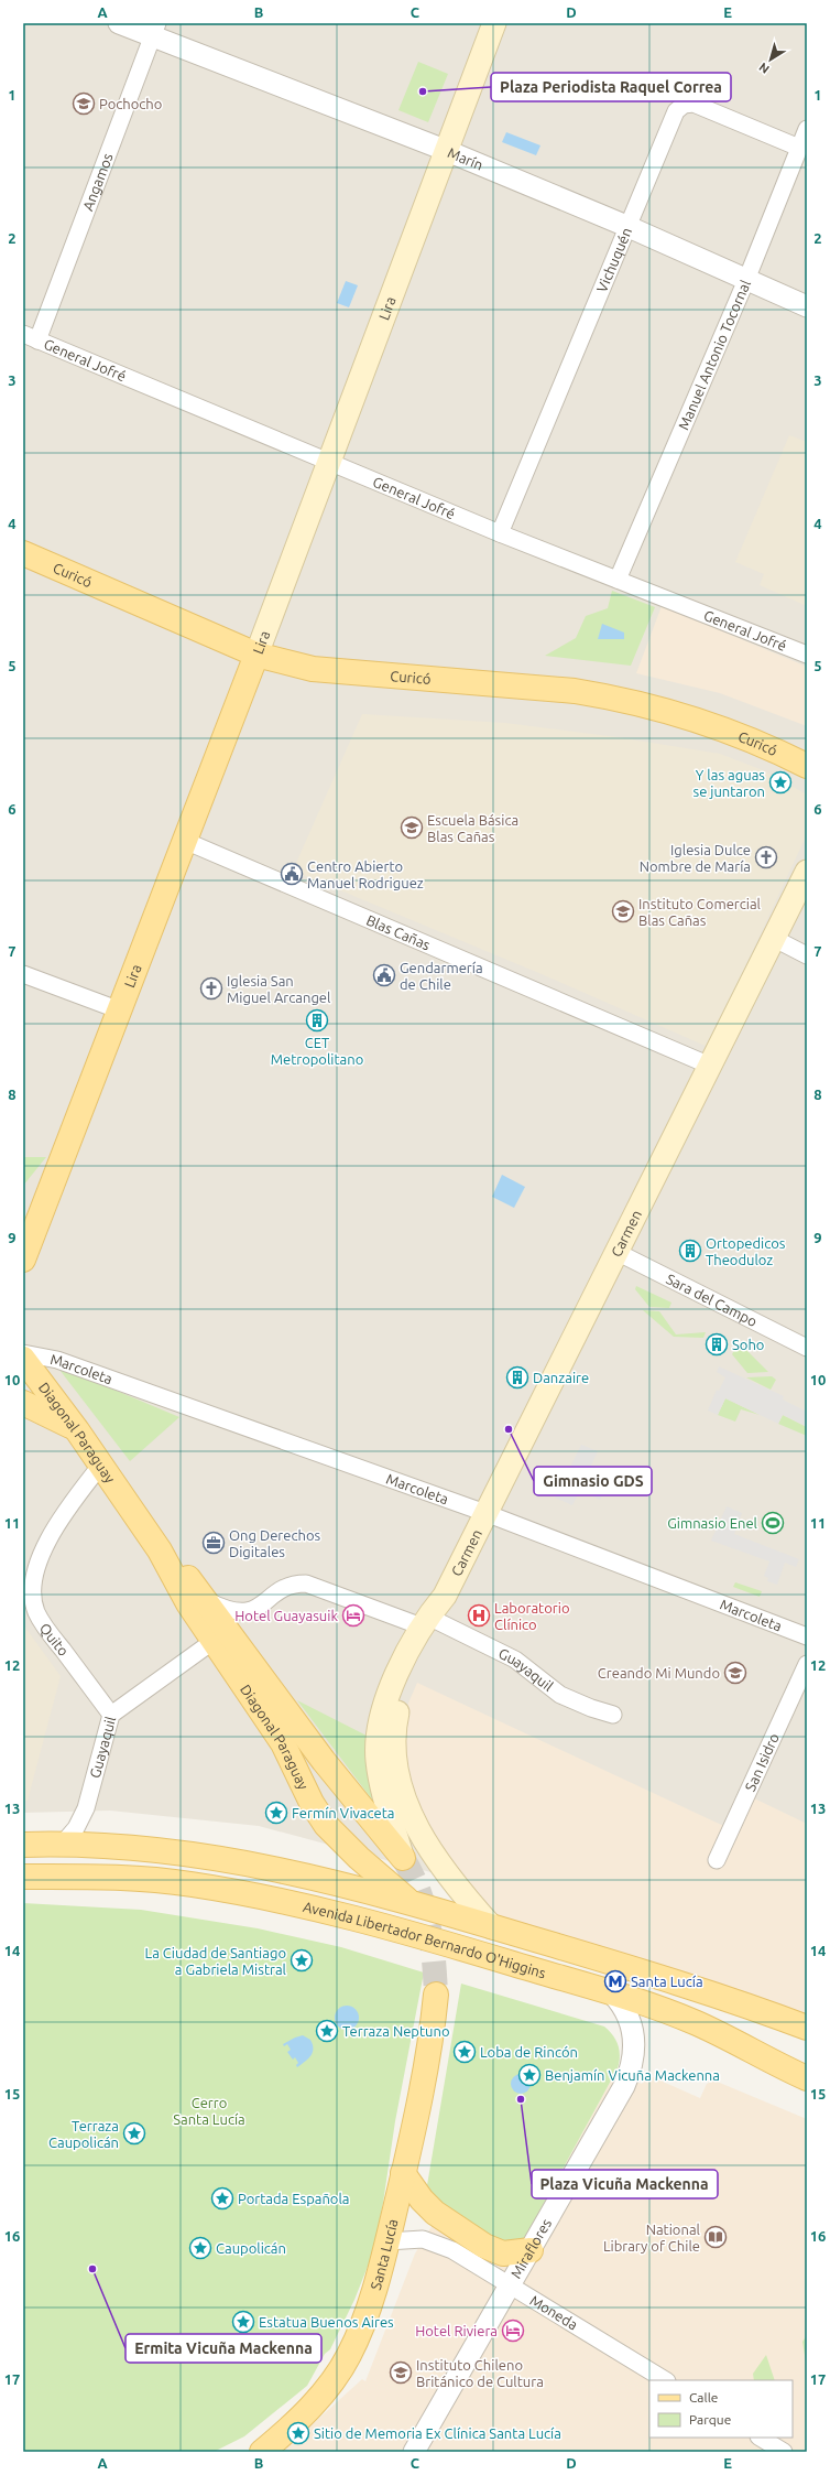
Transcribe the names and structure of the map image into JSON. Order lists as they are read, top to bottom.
{
  "streets": {
    "main road": [
      "Lira",
      "Curicó",
      "Carmen",
      "Diagonal Paraguay",
      "Avenida Libertador Bernardo O'Higgins",
      "Santa Lucía"
    ],
    "street": [
      "Marín",
      "Angamos",
      "Vichuquén",
      "Manuel Antonio Tocornal",
      "General Jofré",
      "Blas Cañas",
      "Sara del Campo",
      "Marcoleta",
      "Quito",
      "Guayaquil",
      "San Isidro",
      "Miraflores",
      "Moneda"
    ]
  },
  "crossings": [
    ["Marín", "Angamos"],
    ["Marín", "Vichuquén"],
    ["Marín", "Lira"],
    ["Marín", "Manuel Antonio Tocornal"],
    ["Angamos", "General Jofré"],
    ["Vichuquén", "Manuel Antonio Tocornal"],
    ["Vichuquén", "General Jofré"],
    ["Lira", "General Jofré"],
    ["Lira", "Curicó"],
    ["Lira", "Blas Cañas"],
    ["Manuel Antonio Tocornal", "General Jofré"],
    ["Blas Cañas", "Carmen"],
    ["Carmen", "Sara del Campo"],
    ["Carmen", "Marcoleta"],
    ["Carmen", "Diagonal Paraguay"],
    ["Carmen", "Guayaquil"],
    ["Carmen", "Avenida Libertador Bernardo O'Higgins"],
    ["Diagonal Paraguay", "Quito"],
    ["Diagonal Paraguay", "Guayaquil"],
    ["Diagonal Paraguay", "Avenida Libertador Bernardo O'Higgins"],
    ["Quito", "Guayaquil"],
    ["Guayaquil", "Avenida Libertador Bernardo O'Higgins"],
    ["Avenida Libertador Bernardo O'Higgins", "Miraflores"],
    ["Miraflores", "Moneda"],
    ["Santa Lucía", "Moneda"]
  ],
  "parks": ["Cerro Santa Lucía"],
  "places": {
    "other": [
      "Plaza Periodista Raquel Correa",
      "Gimnasio GDS",
      "Plaza Vicuña Mackenna",
      "Ermita Vicuña Mackenna"
    ],
    "school or university": [
      "Pochocho",
      "Escuela Básica Blas Cañas",
      "Instituto Comercial Blas Cañas",
      "Creando Mi Mundo",
      "Instituto Chileno Británico de Cultura"
    ],
    "place": [
      "Y las aguas se juntaron",
      "Fermín Vivaceta",
      "La Ciudad de Santiago a Gabriela Mistral",
      "Terraza Neptuno",
      "Loba de Rincón",
      "Benjamín Vicuña Mackenna",
      "Terraza Caupolicán",
      "Portada Española",
      "Caupolicán",
      "Estatua Buenos Aires",
      "Sitio de Memoria Ex Clínica Santa Lucía"
    ],
    "church": ["Iglesia Dulce Nombre de María", "Iglesia San Miguel Arcangel"],
    "public building": ["Centro Abierto Manuel Rodriguez", "Gendarmería de Chile"],
    "building": [
      "CET Metropolitano",
      "Ortopedicos Theoduloz",
      "Soho",
      "Danzaire"
    ],
    "sports": ["Gimnasio Enel"],
    "office": ["Ong Derechos Digitales"],
    "hotel": ["Hotel Guayasuik", "Hotel Riviera"],
    "hospital": ["Laboratorio Clínico"],
    "metro station": ["Santa Lucía"],
    "library": ["National Library of Chile"]
  },
  "legend": ["Calle", "Parque"],
  "north": "bottom left",
  "grid": {
    "columns": [
      "A",
      "B",
      "C",
      "D",
      "E"
    ],
    "rows": [
      "1",
      "2",
      "3",
      "4",
      "5",
      "6",
      "7",
      "8",
      "9",
      "10",
      "11",
      "12",
      "13",
      "14",
      "15",
      "16",
      "17"
    ]
  }
}
